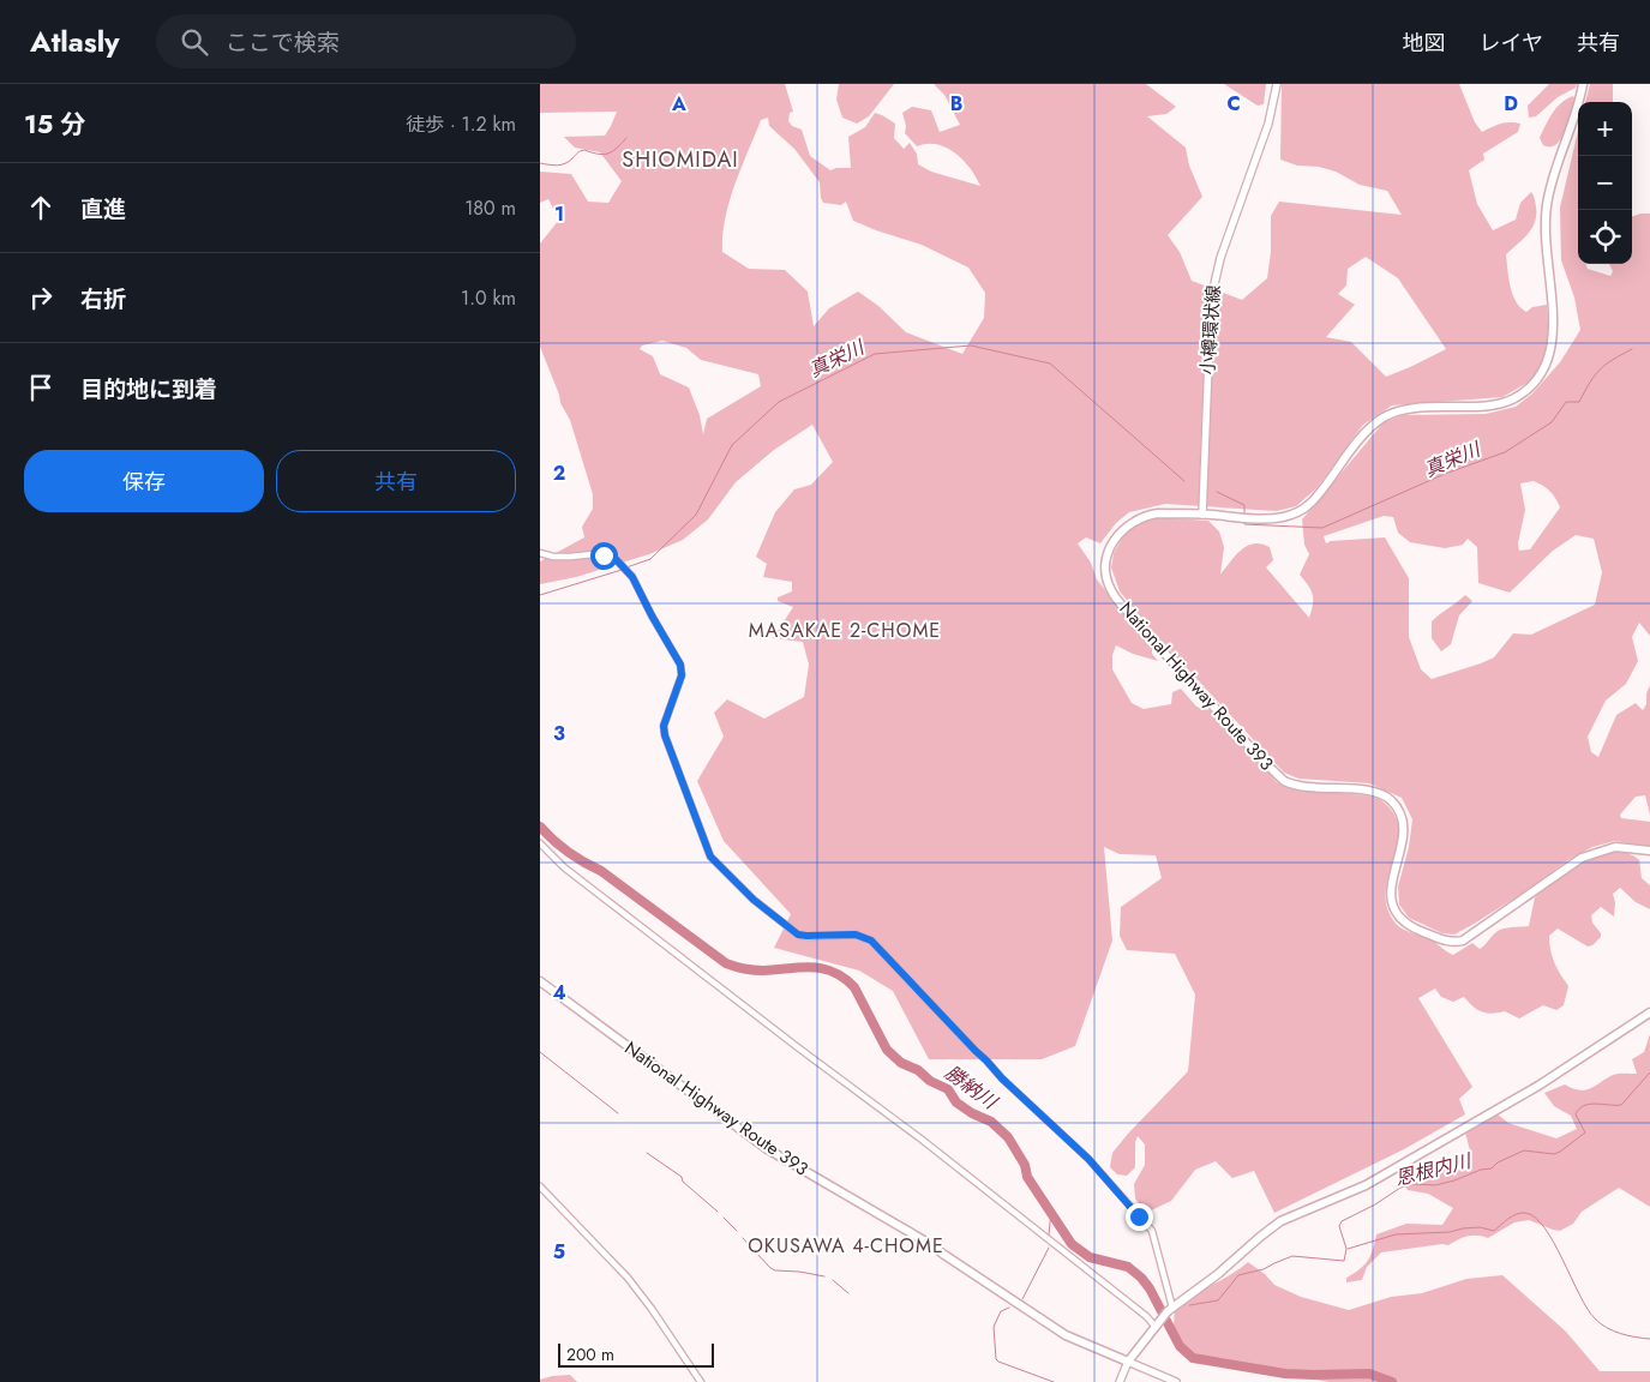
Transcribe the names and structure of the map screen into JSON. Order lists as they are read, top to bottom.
{
  "streets": {
    "highway": ["National Highway Route 393"],
    "main road": ["小樽環状線"]
  },
  "crossings": [
    ["小樽環状線", "National Highway Route 393"]
  ],
  "districts": ["SHIOMIDAI", "MASAKAE 2-CHOME", "OKUSAWA 4-CHOME"],
  "water": ["真栄川", "勝納川", "恩根内川"],
  "scale_bar": "200 m",
  "page": {
    "header": "Atlasly",
    "search": "ここで検索",
    "nav": ["地図", "レイヤ", "共有"],
    "heading": ["15 分", "徒歩 · 1.2 km"],
    "map_buttons": ["+", "−"],
    "list": [
      ["直進", "180 m"],
      ["右折", "1.0 km"],
      "目的地に到着"
    ],
    "buttons": ["保存", "共有"],
    "scale": "200 m"
  },
  "grid": {
    "columns": [
      "A",
      "B",
      "C",
      "D"
    ],
    "rows": [
      "1",
      "2",
      "3",
      "4",
      "5"
    ]
  }
}
